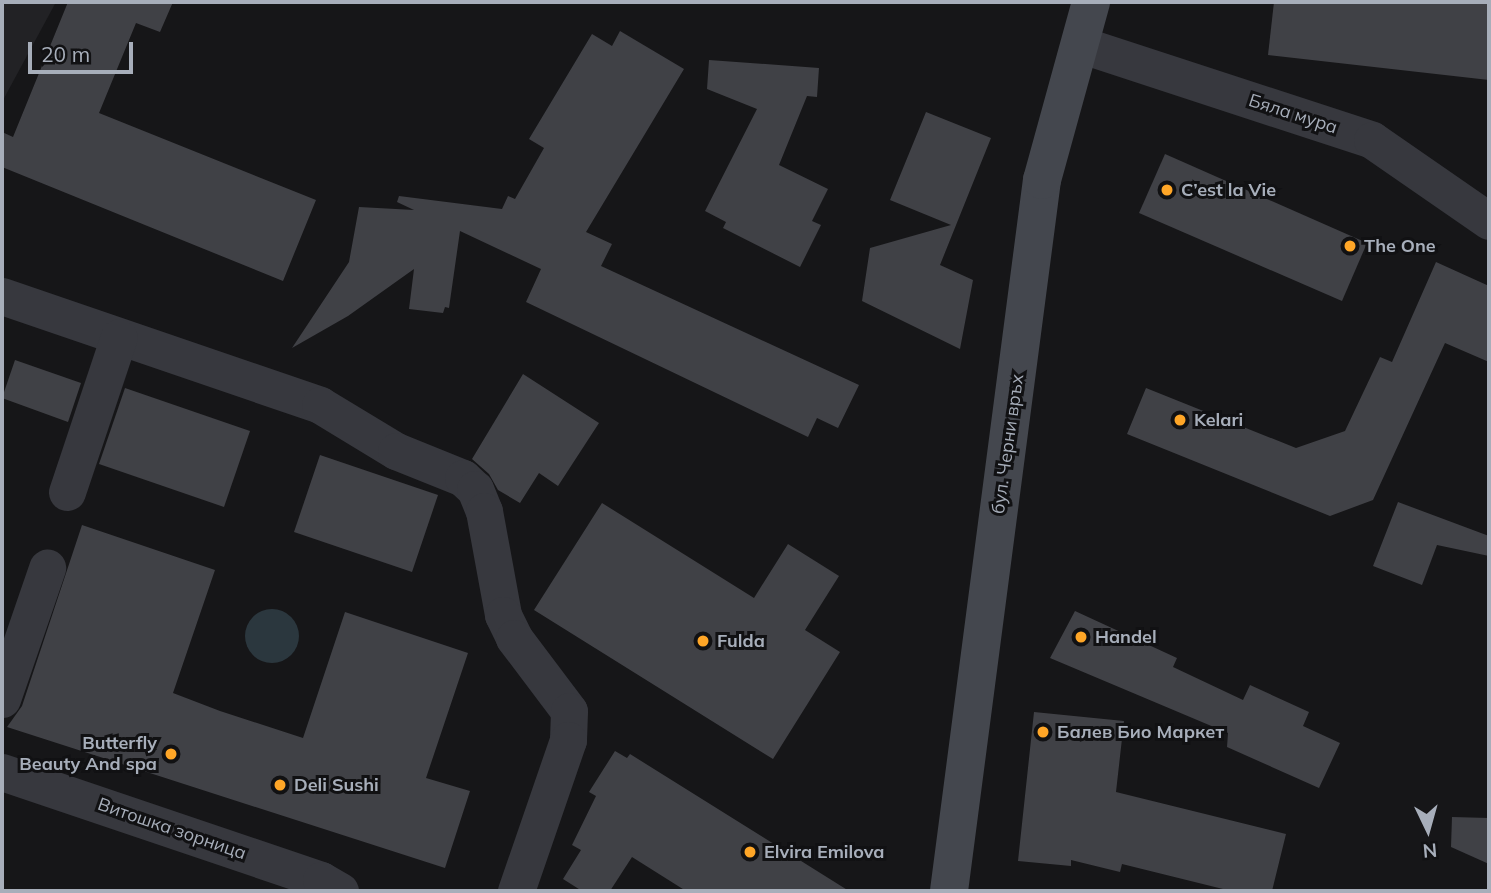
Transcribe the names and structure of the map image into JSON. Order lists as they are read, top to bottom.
{
  "streets": {
    "main road": ["бул. Черни връх"],
    "street": ["Бяла мура", "Витошка зорница"]
  },
  "crossings": [
    ["Бяла мура", "бул. Черни връх"]
  ],
  "places": [
    "C’est la Vie",
    "The One",
    "Kelari",
    "Handel",
    "Fulda",
    "Балев Био Маркет",
    "Butterfly Beauty And spa",
    "Deli Sushi",
    "Elvira Emilova"
  ],
  "scale_bar": "20 m",
  "north": "bottom"
}
